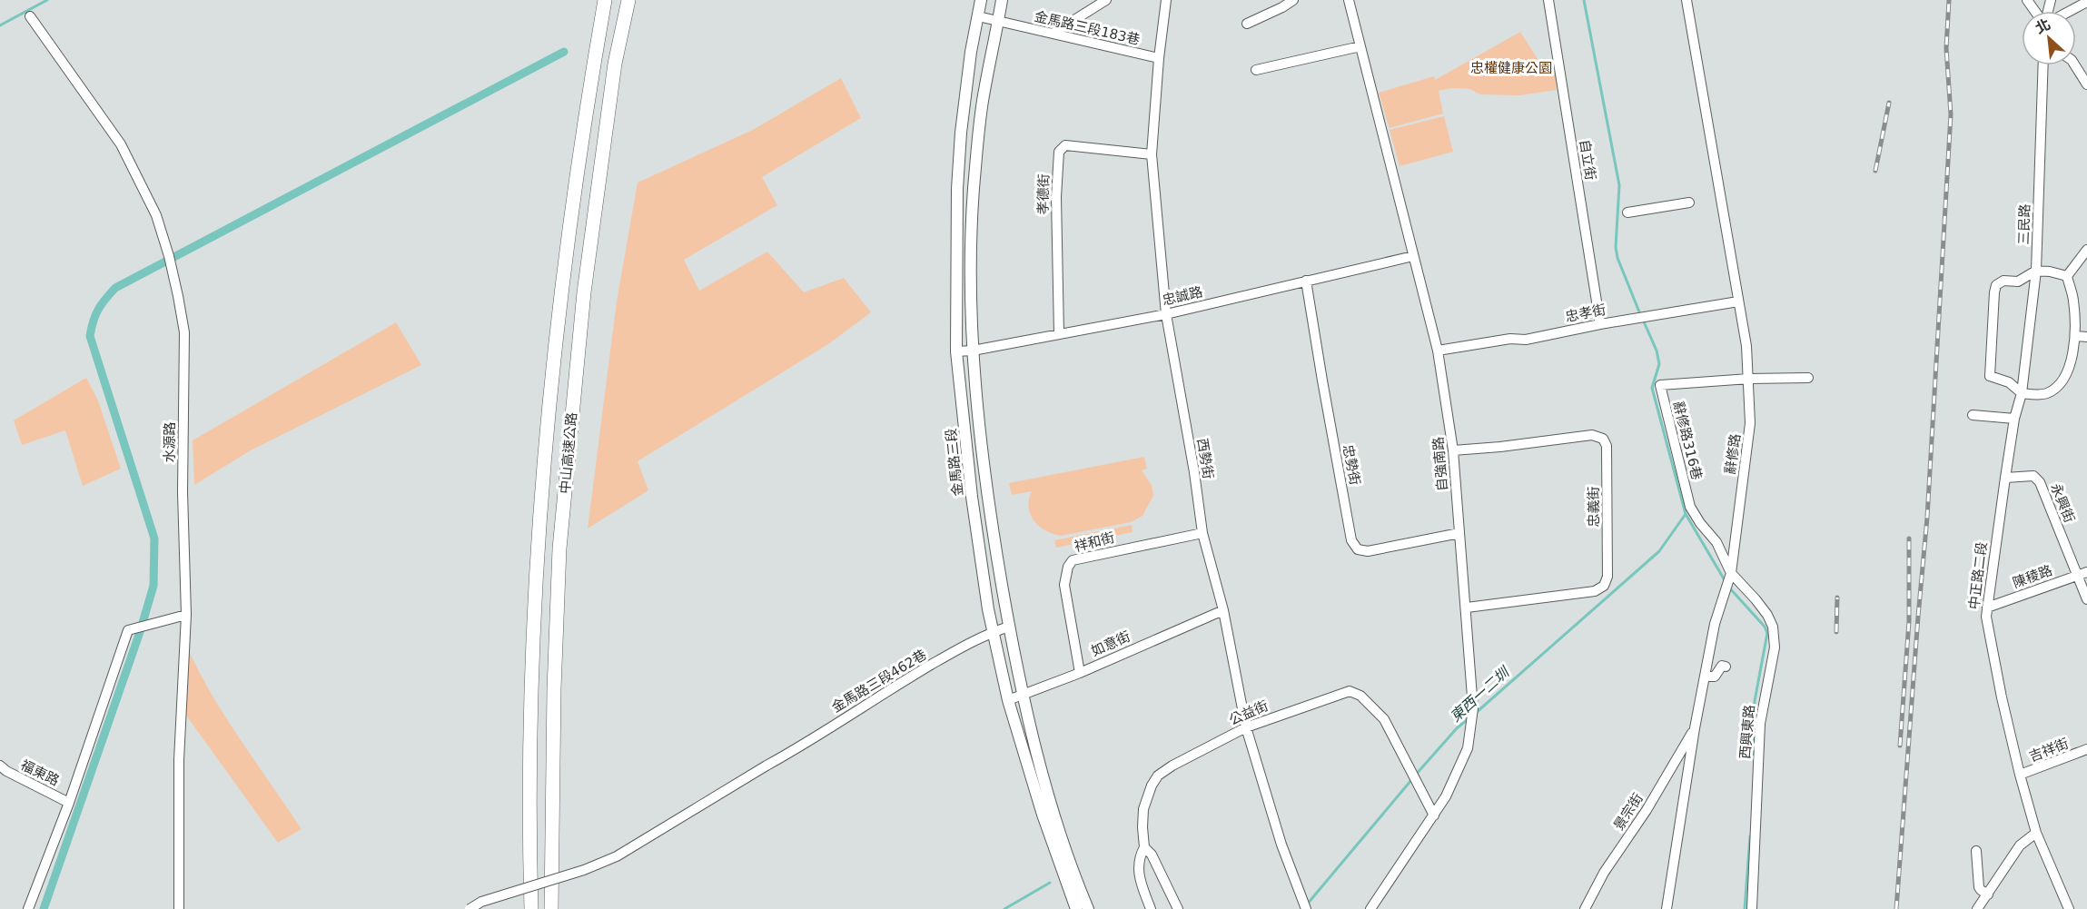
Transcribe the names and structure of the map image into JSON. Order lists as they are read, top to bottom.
{
  "streets": {
    "highway": ["中山高速公路"],
    "main road": ["金馬路三段"],
    "street": [
      "金馬路三段183巷",
      "自立街",
      "孝德街",
      "三民路",
      "忠誠路",
      "忠孝街",
      "辭修路316巷",
      "水源路",
      "辭修路",
      "西勢街",
      "自強南路",
      "忠勢街",
      "永興街",
      "忠義街",
      "祥和街",
      "中正路二段",
      "陳稜路",
      "如意街",
      "金馬路三段462巷",
      "公益街",
      "西興東路",
      "吉祥街",
      "福東路",
      "景宗街"
    ]
  },
  "crossings": [
    ["金馬路三段183巷", "西勢街"],
    ["金馬路三段183巷", "金馬路三段"],
    ["自立街", "忠孝街"],
    ["孝德街", "忠誠路"],
    ["孝德街", "西勢街"],
    ["三民路", "中正路二段"],
    ["忠誠路", "西勢街"],
    ["忠誠路", "金馬路三段"],
    ["忠誠路", "自強南路"],
    ["忠誠路", "忠勢街"],
    ["忠孝街", "辭修路"],
    ["忠孝街", "自強南路"],
    ["辭修路316巷", "辭修路"],
    ["辭修路316巷", "西興東路"],
    ["辭修路", "西興東路"],
    ["辭修路", "景宗街"],
    ["西勢街", "祥和街"],
    ["西勢街", "如意街"],
    ["西勢街", "公益街"],
    ["金馬路三段", "如意街"],
    ["金馬路三段", "金馬路三段462巷"],
    ["自強南路", "忠勢街"],
    ["自強南路", "忠義街"],
    ["自強南路", "公益街"],
    ["永興街", "中正路二段"],
    ["永興街", "陳稜路"],
    ["祥和街", "如意街"],
    ["中正路二段", "陳稜路"],
    ["中正路二段", "吉祥街"]
  ],
  "water": ["東西一二圳"],
  "parks": ["忠權健康公園"],
  "north": "top left"
}
